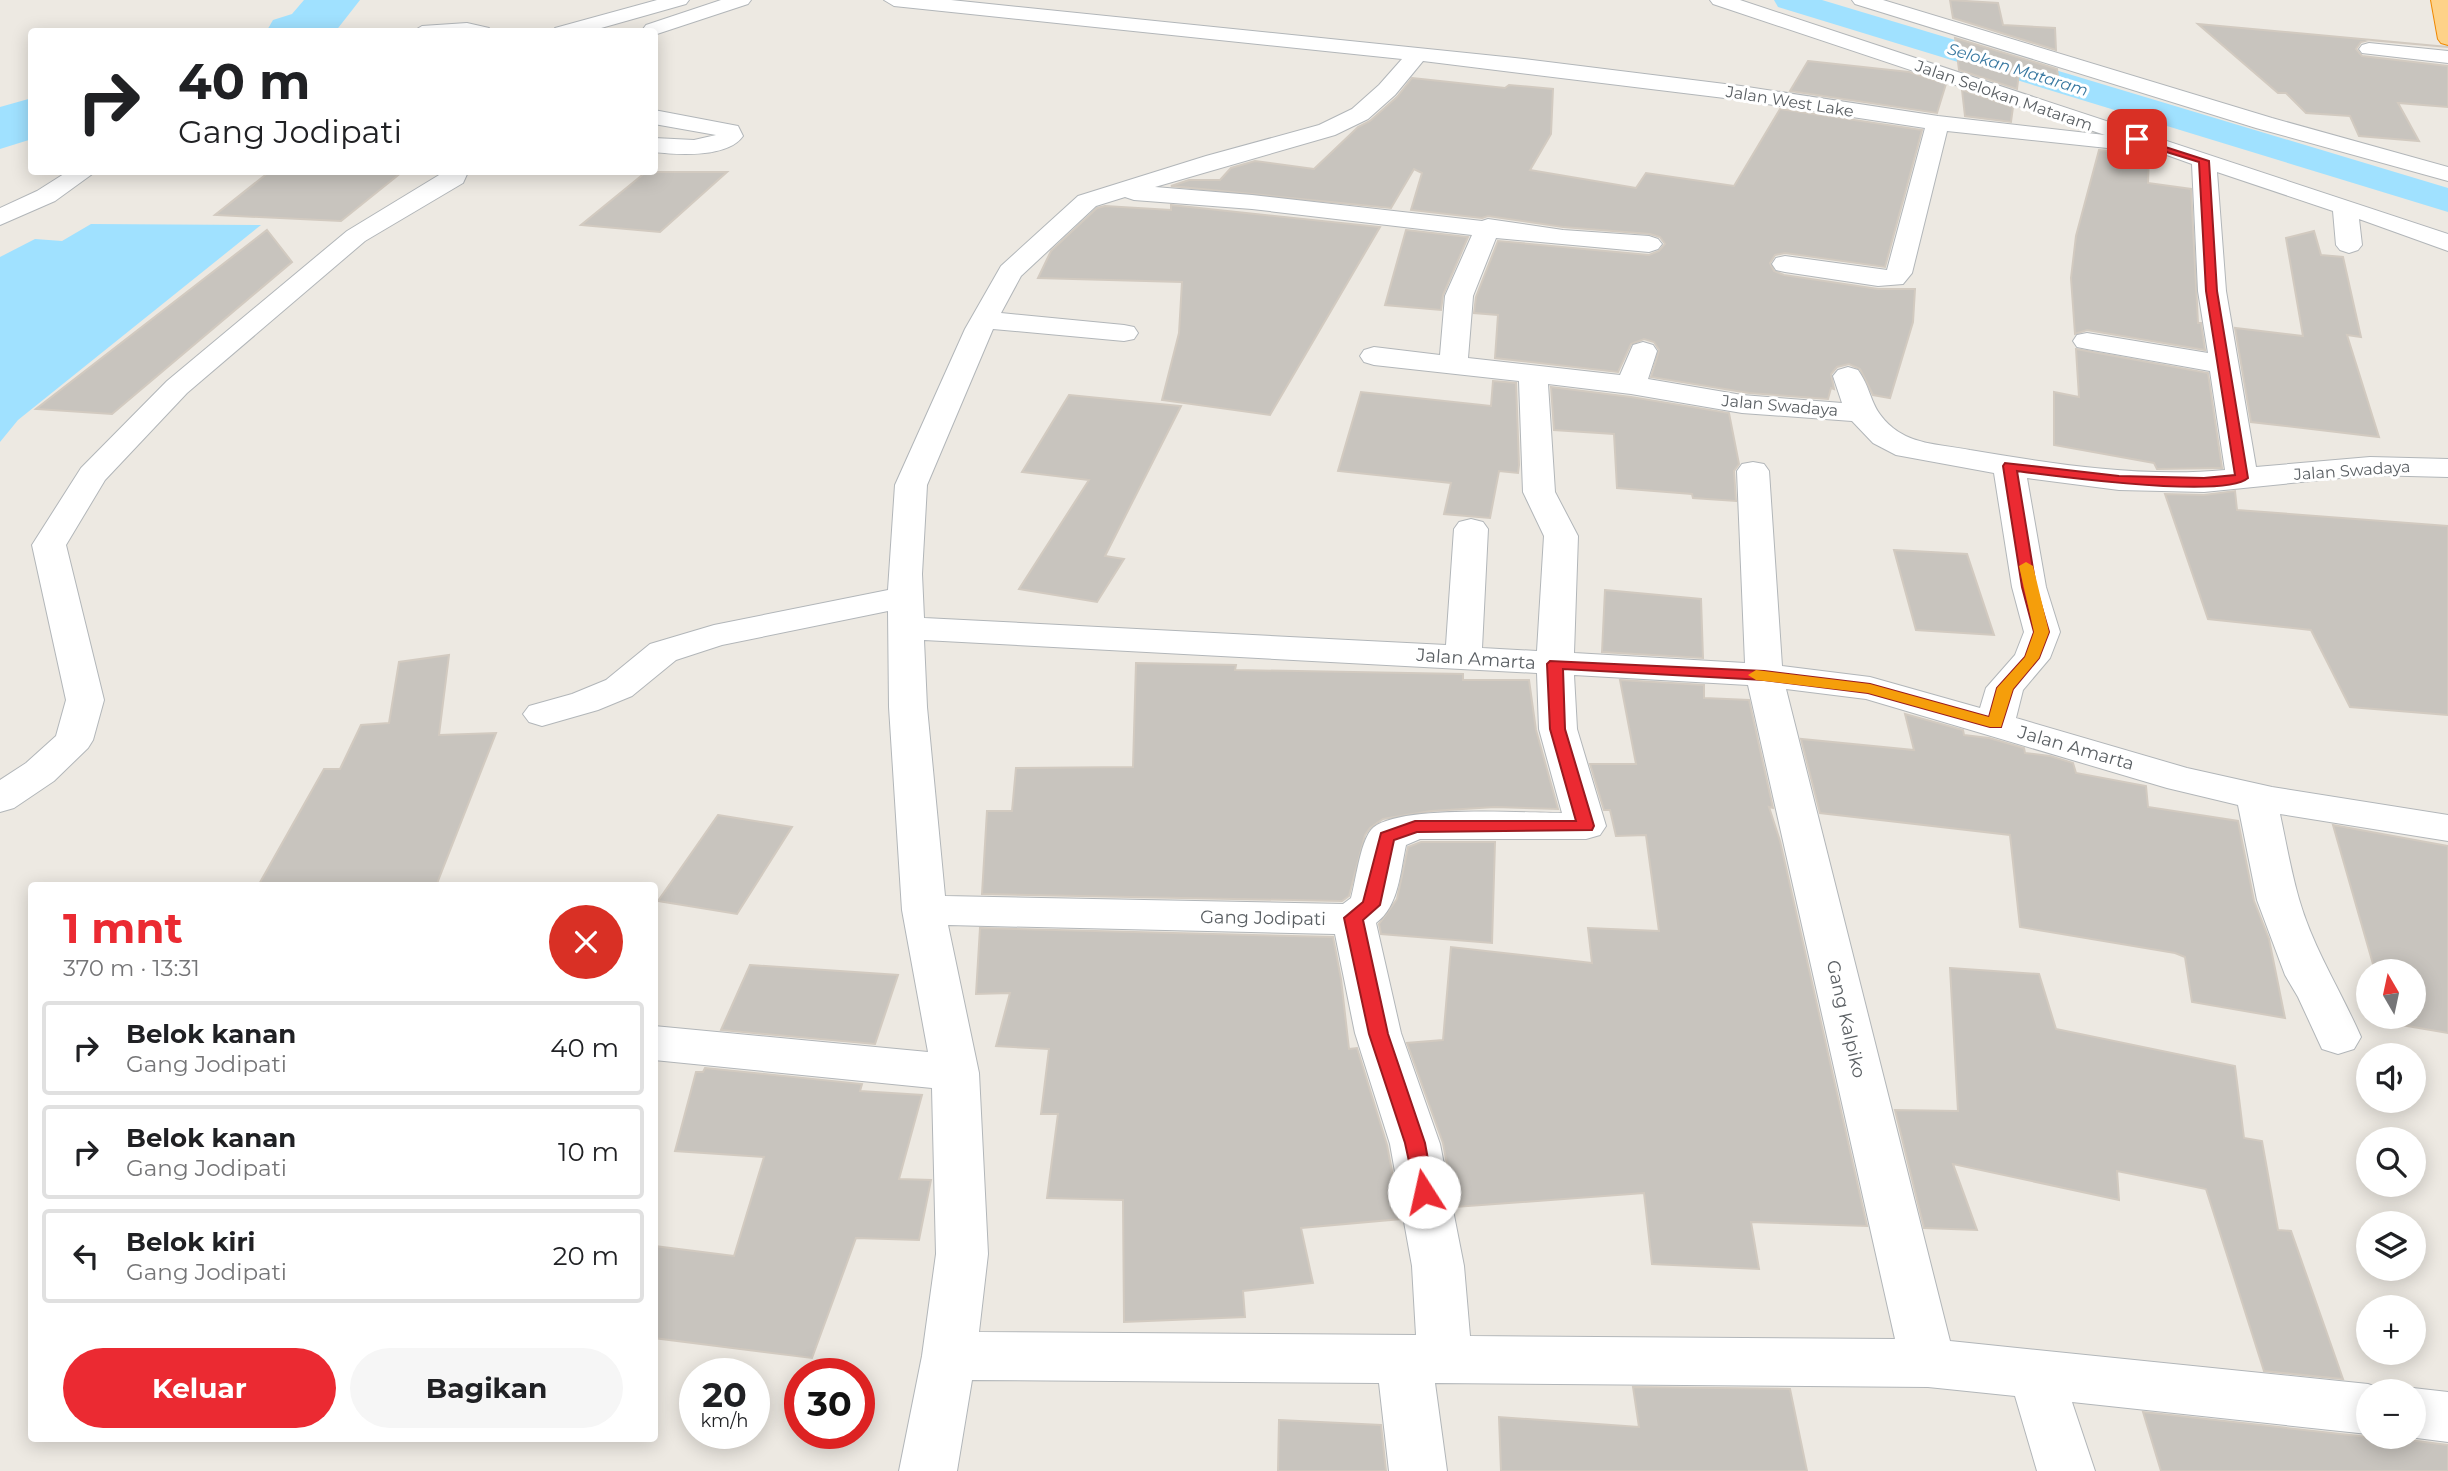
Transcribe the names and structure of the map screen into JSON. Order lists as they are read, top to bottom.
{
  "streets": {
    "street": [
      "Jalan Selokan Mataram",
      "Jalan West Lake",
      "Jalan Swadaya",
      "Jalan Amarta",
      "Gang Jodipati",
      "Gang Kalpiko"
    ]
  },
  "crossings": [
    ["Jalan Selokan Mataram", "Jalan West Lake"],
    ["Jalan Amarta", "Gang Kalpiko"]
  ],
  "water": ["Selokan Mataram"],
  "north": "top",
  "page": {
    "turn": ["40 m", "Gang Jodipati"],
    "heading": ["1 mnt", "370 m · 13:31"],
    "map_buttons": ["+", "−"],
    "list": [
      {
        "name": "Belok kanan",
        "note": "Gang Jodipati",
        "value": "40 m"
      },
      {
        "name": "Belok kanan",
        "note": "Gang Jodipati",
        "value": "10 m"
      },
      {
        "name": "Belok kiri",
        "note": "Gang Jodipati",
        "value": "20 m"
      }
    ],
    "buttons": ["Keluar", "Bagikan"],
    "speed": "20 km/h",
    "limit": "30"
  }
}
